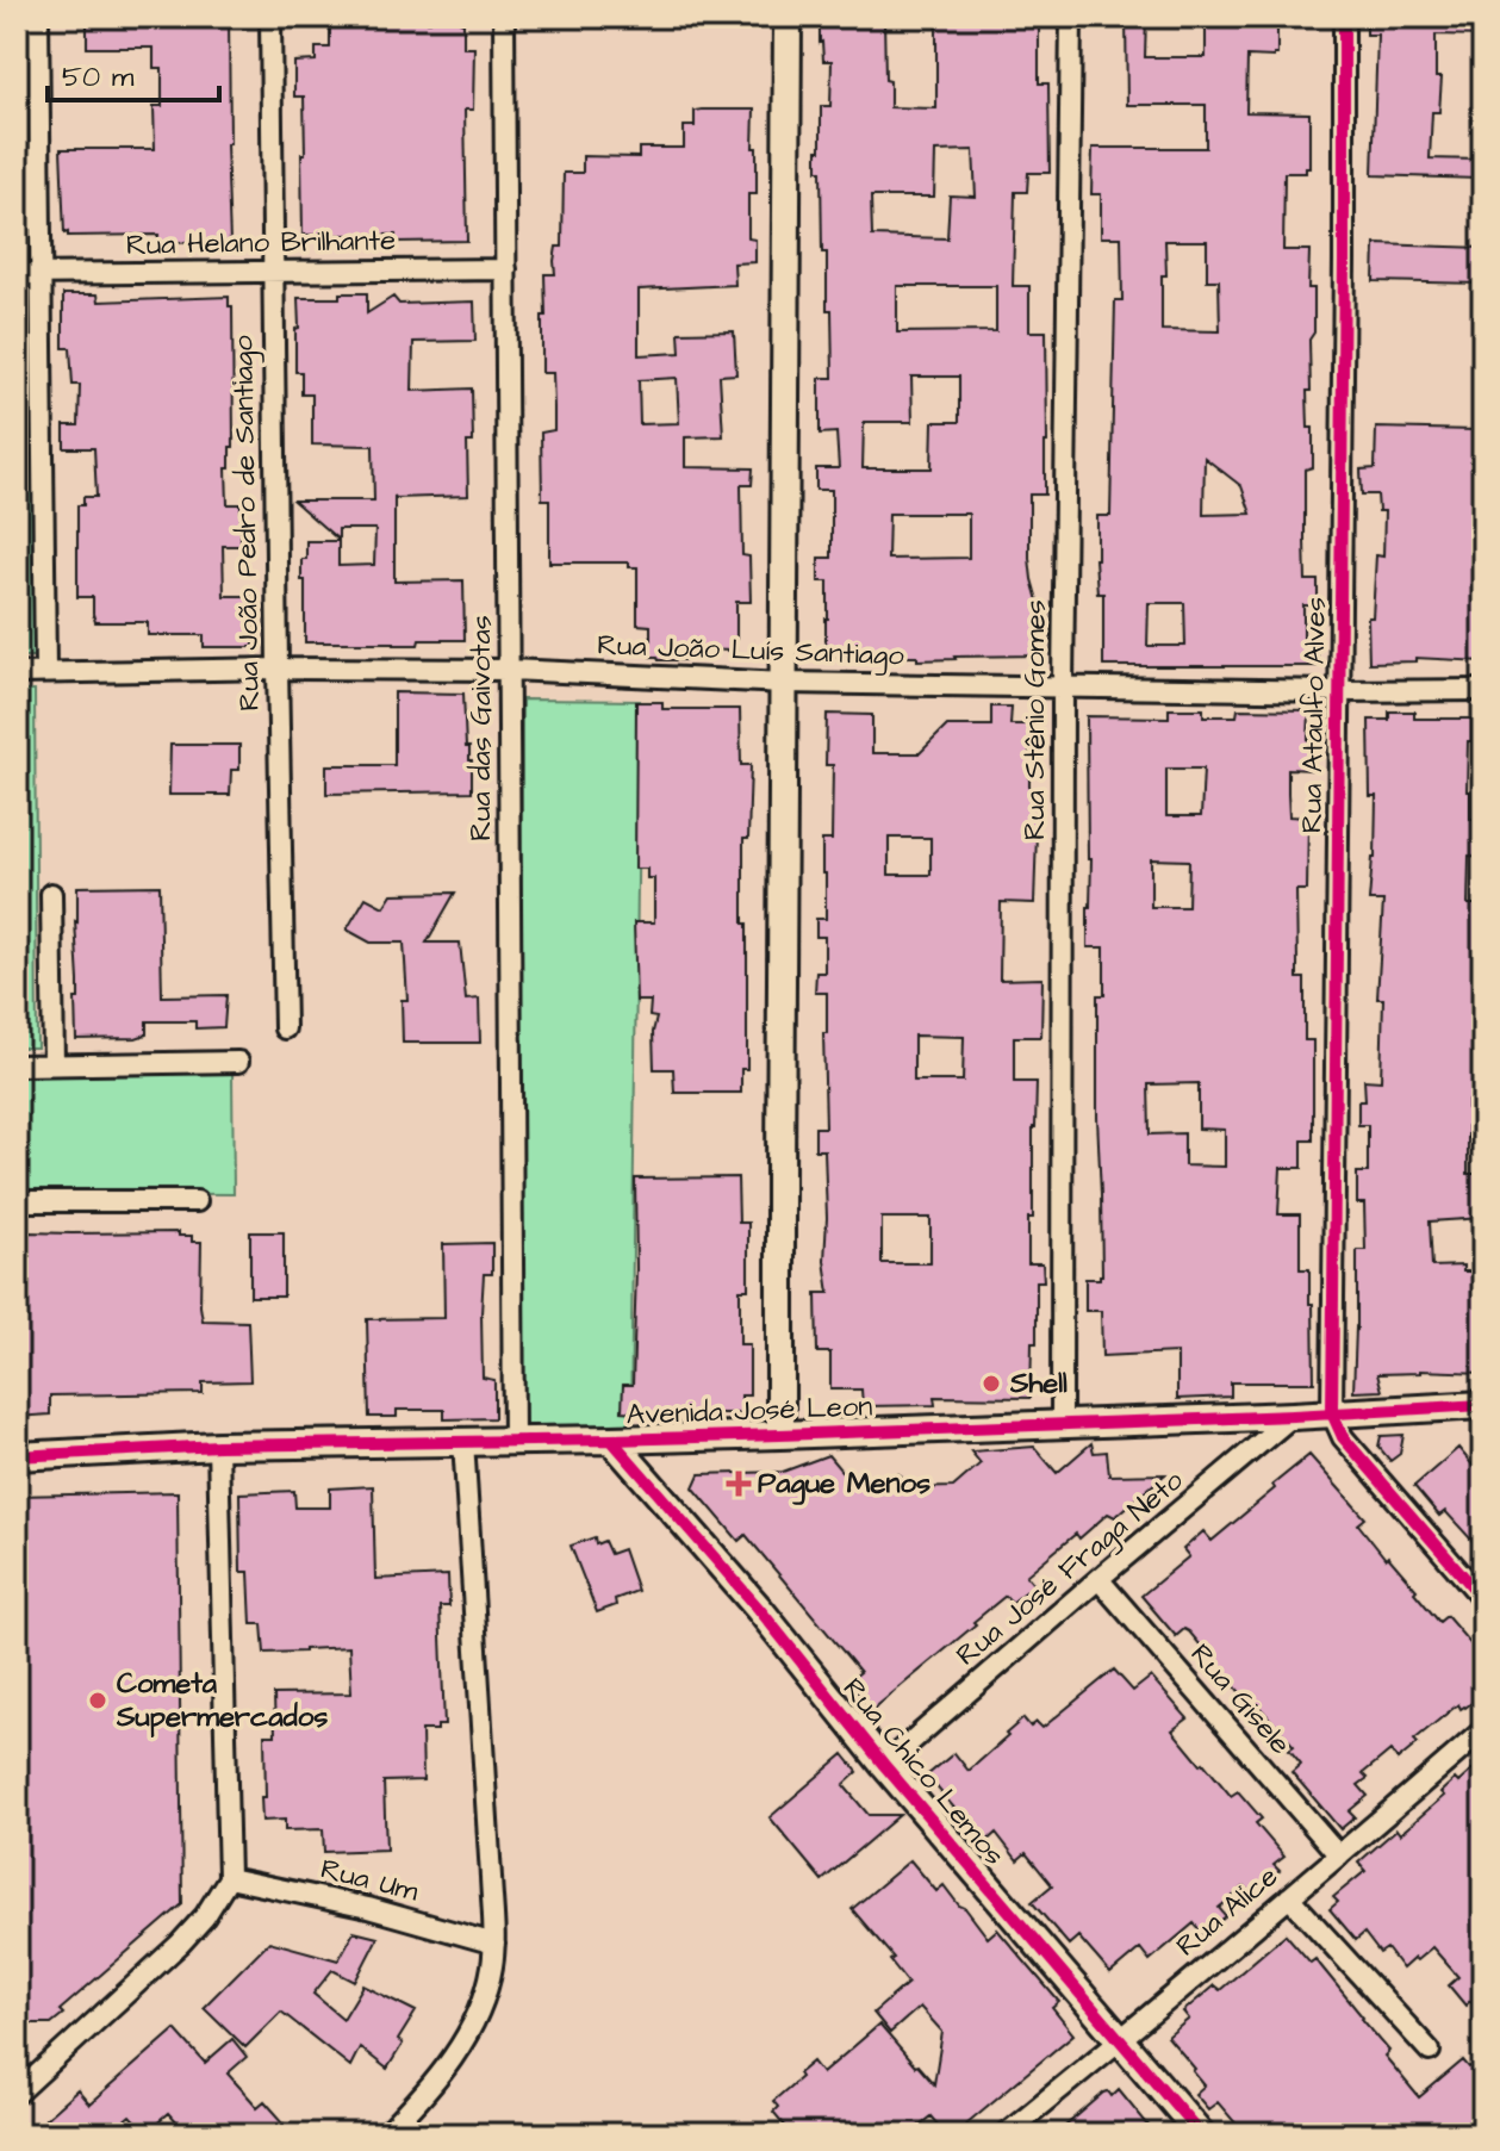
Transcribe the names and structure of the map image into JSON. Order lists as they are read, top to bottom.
{
  "streets": {
    "street": [
      "Rua Helano Brilhante",
      "Rua João Pedro de Santiago",
      "Rua João Luís Santiago",
      "Rua Ataulfo Alves",
      "Rua Stênio Gomes",
      "Rua das Gaivotas",
      "Avenida José Leon",
      "Rua José Fraga Neto",
      "Rua Gisele",
      "Rua Chico Lemos",
      "Rua Um",
      "Rua Alice"
    ]
  },
  "crossings": [
    ["Rua Helano Brilhante", "Rua João Pedro de Santiago"],
    ["Rua Helano Brilhante", "Rua das Gaivotas"],
    ["Rua João Pedro de Santiago", "Rua João Luís Santiago"],
    ["Rua João Luís Santiago", "Rua Ataulfo Alves"],
    ["Rua João Luís Santiago", "Rua Stênio Gomes"],
    ["Rua João Luís Santiago", "Rua das Gaivotas"],
    ["Rua Ataulfo Alves", "Avenida José Leon"],
    ["Rua Stênio Gomes", "Avenida José Leon"],
    ["Rua das Gaivotas", "Avenida José Leon"],
    ["Avenida José Leon", "Rua José Fraga Neto"],
    ["Avenida José Leon", "Rua Chico Lemos"],
    ["Rua José Fraga Neto", "Rua Gisele"],
    ["Rua José Fraga Neto", "Rua Chico Lemos"],
    ["Rua Gisele", "Rua Alice"],
    ["Rua Chico Lemos", "Rua Alice"]
  ],
  "places": {
    "other": ["Shell", "Cometa Supermercados"],
    "health": ["Pague Menos"]
  },
  "scale_bar": "50 m"
}
